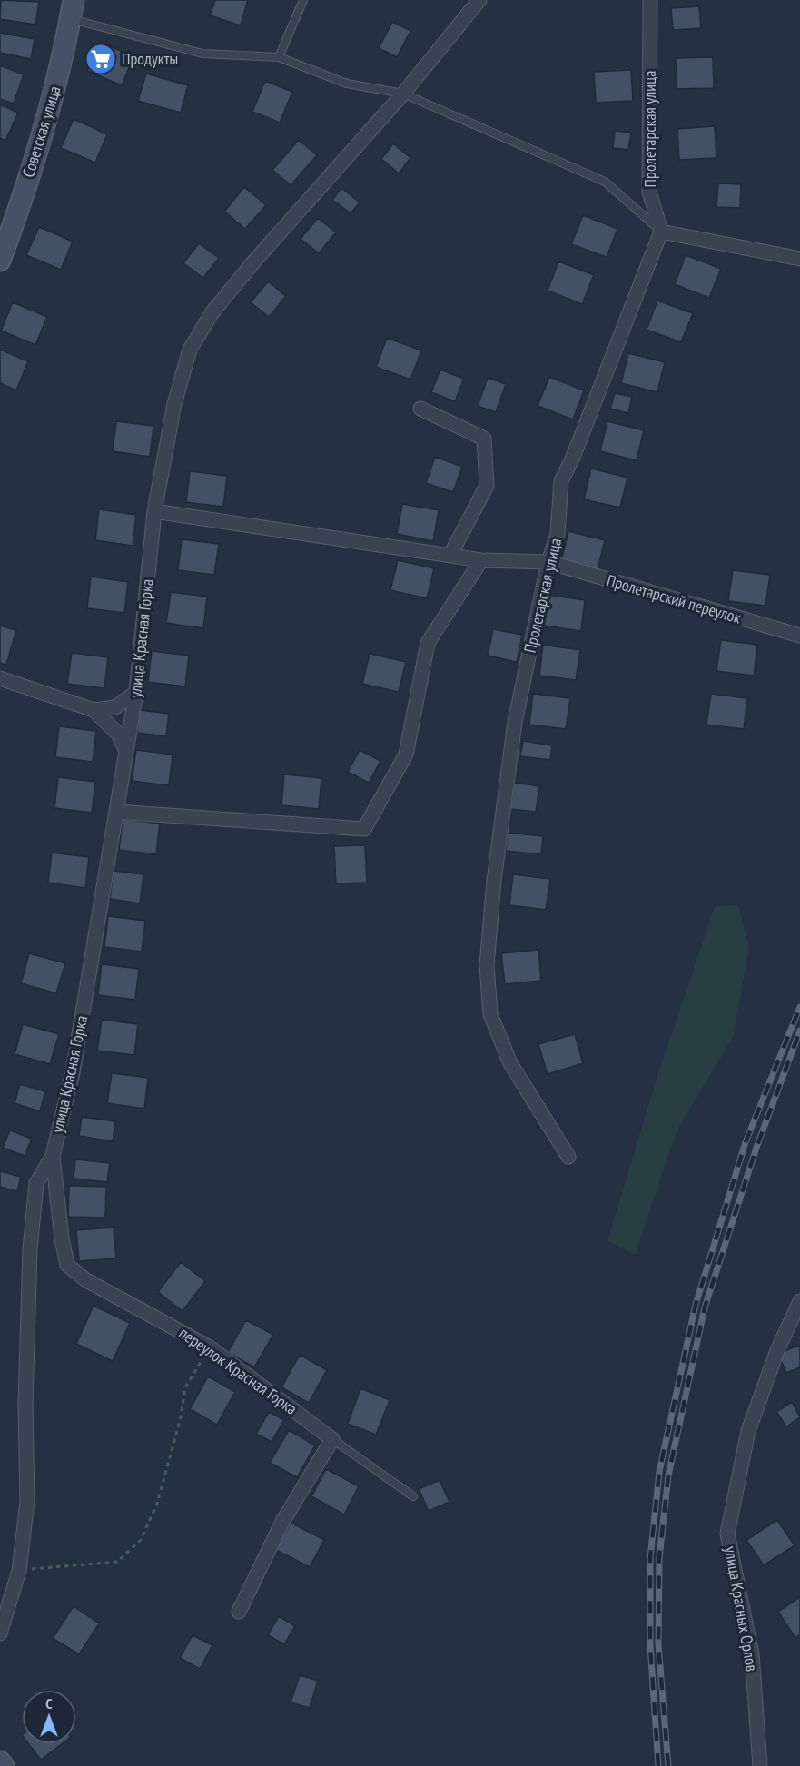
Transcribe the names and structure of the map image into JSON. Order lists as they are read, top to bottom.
{
  "streets": {
    "main road": ["Советская улица"],
    "street": [
      "Пролетарская улица",
      "Пролетарский переулок",
      "улица Красная Горка",
      "переулок Красная Горка",
      "улица Красных Орлов"
    ]
  },
  "crossings": [
    ["Пролетарская улица", "Пролетарский переулок"],
    ["Пролетарский переулок", "улица Красная Горка"],
    ["улица Красная Горка", "переулок Красная Горка"]
  ],
  "places": {
    "supermarket": ["Продукты"]
  },
  "north": "top"
}
